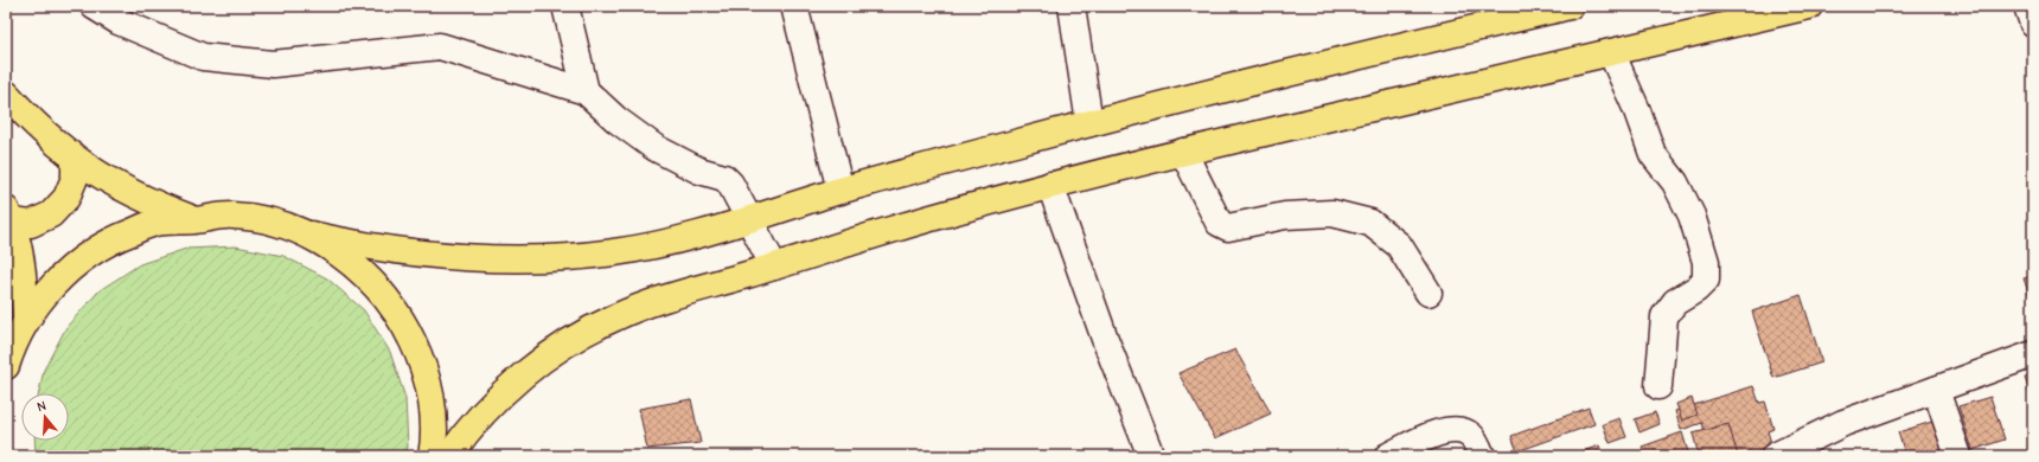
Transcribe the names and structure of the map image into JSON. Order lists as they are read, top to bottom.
{
  "north": "top"
}
